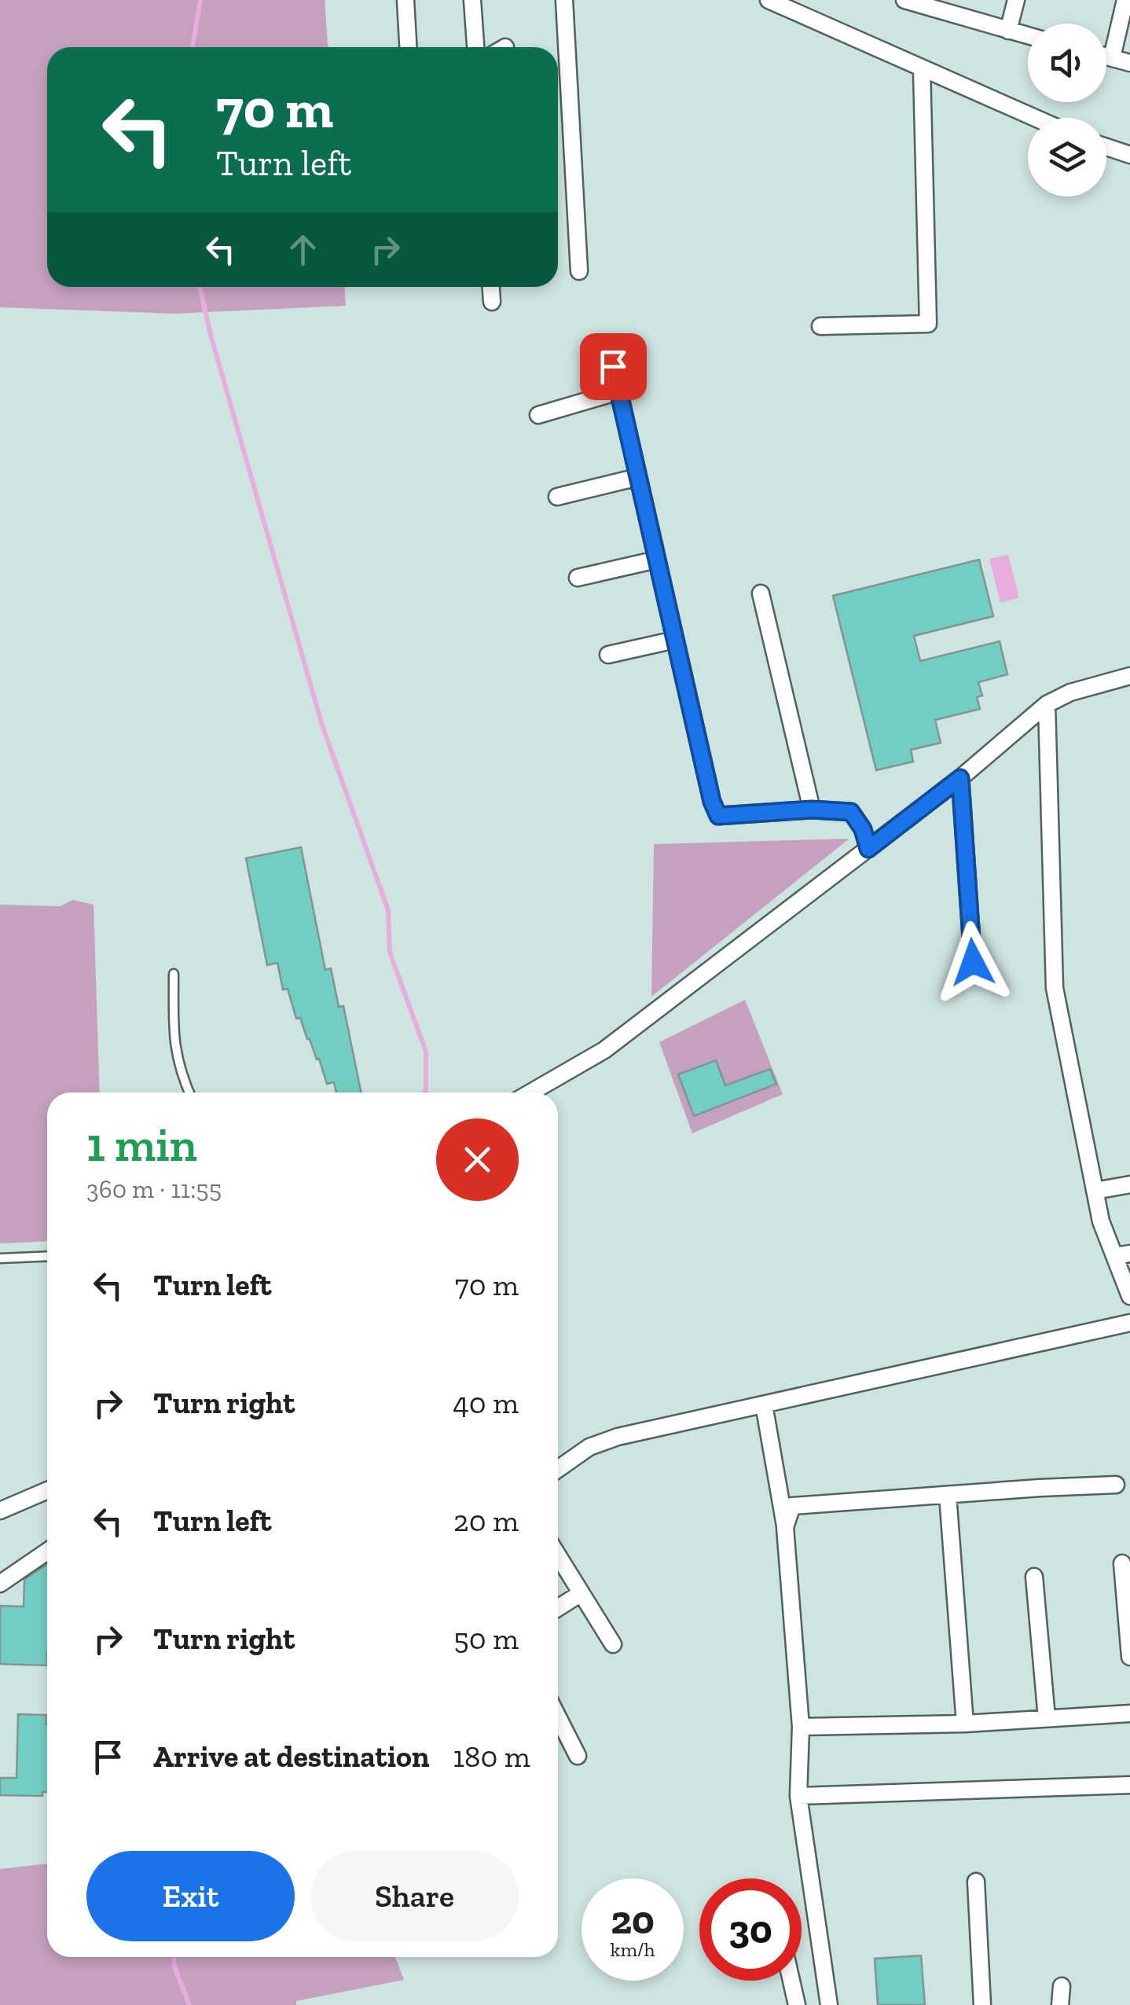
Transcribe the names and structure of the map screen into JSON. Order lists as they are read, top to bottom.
{
  "page": {
    "turn": ["70 m", "Turn left"],
    "heading": ["1 min", "360 m · 11:55"],
    "list": [
      {
        "name": "Turn left",
        "value": "70 m"
      },
      {
        "name": "Turn right",
        "value": "40 m"
      },
      {
        "name": "Turn left",
        "value": "20 m"
      },
      {
        "name": "Turn right",
        "value": "50 m"
      },
      {
        "name": "Arrive at destination",
        "value": "180 m"
      }
    ],
    "buttons": ["Exit", "Share"],
    "speed": "20 km/h",
    "limit": "30"
  }
}
